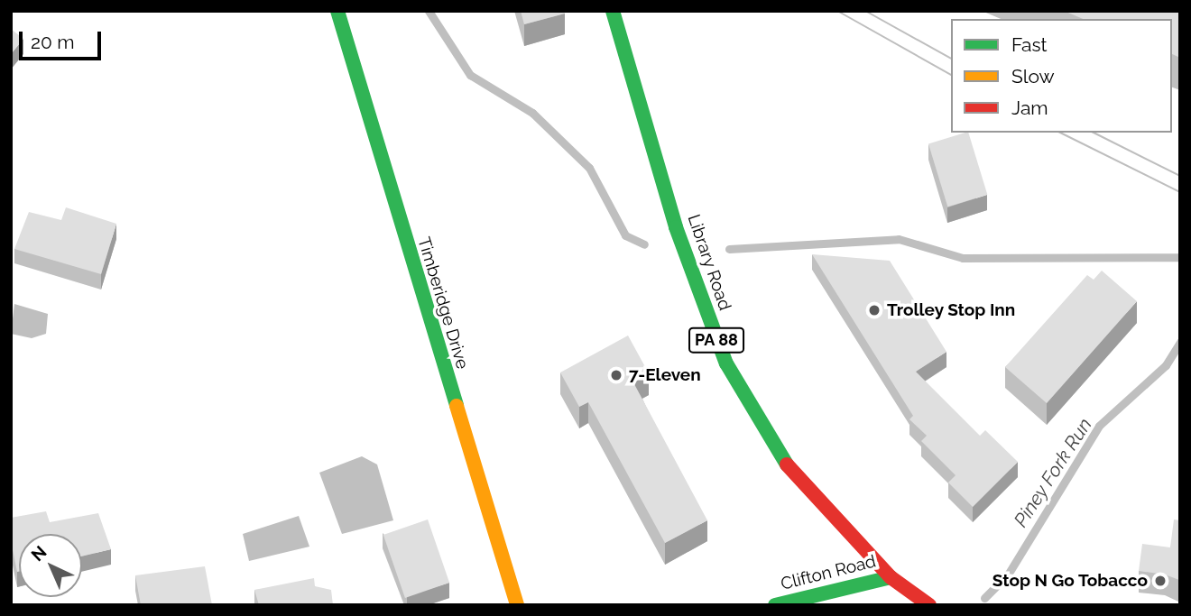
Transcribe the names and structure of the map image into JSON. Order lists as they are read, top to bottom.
{
  "streets": {
    "main road": [
      "Library Road",
      "Timberidge Drive",
      "PA 88",
      "Clifton Road"
    ]
  },
  "crossings": [
    ["Library Road", "Clifton Road"]
  ],
  "water": ["Piney Fork Run"],
  "places": ["Trolley Stop Inn", "7-Eleven", "Stop N Go Tobacco"],
  "legend": ["Fast", "Slow", "Jam"],
  "scale_bar": "20 m",
  "north": "top left"
}
